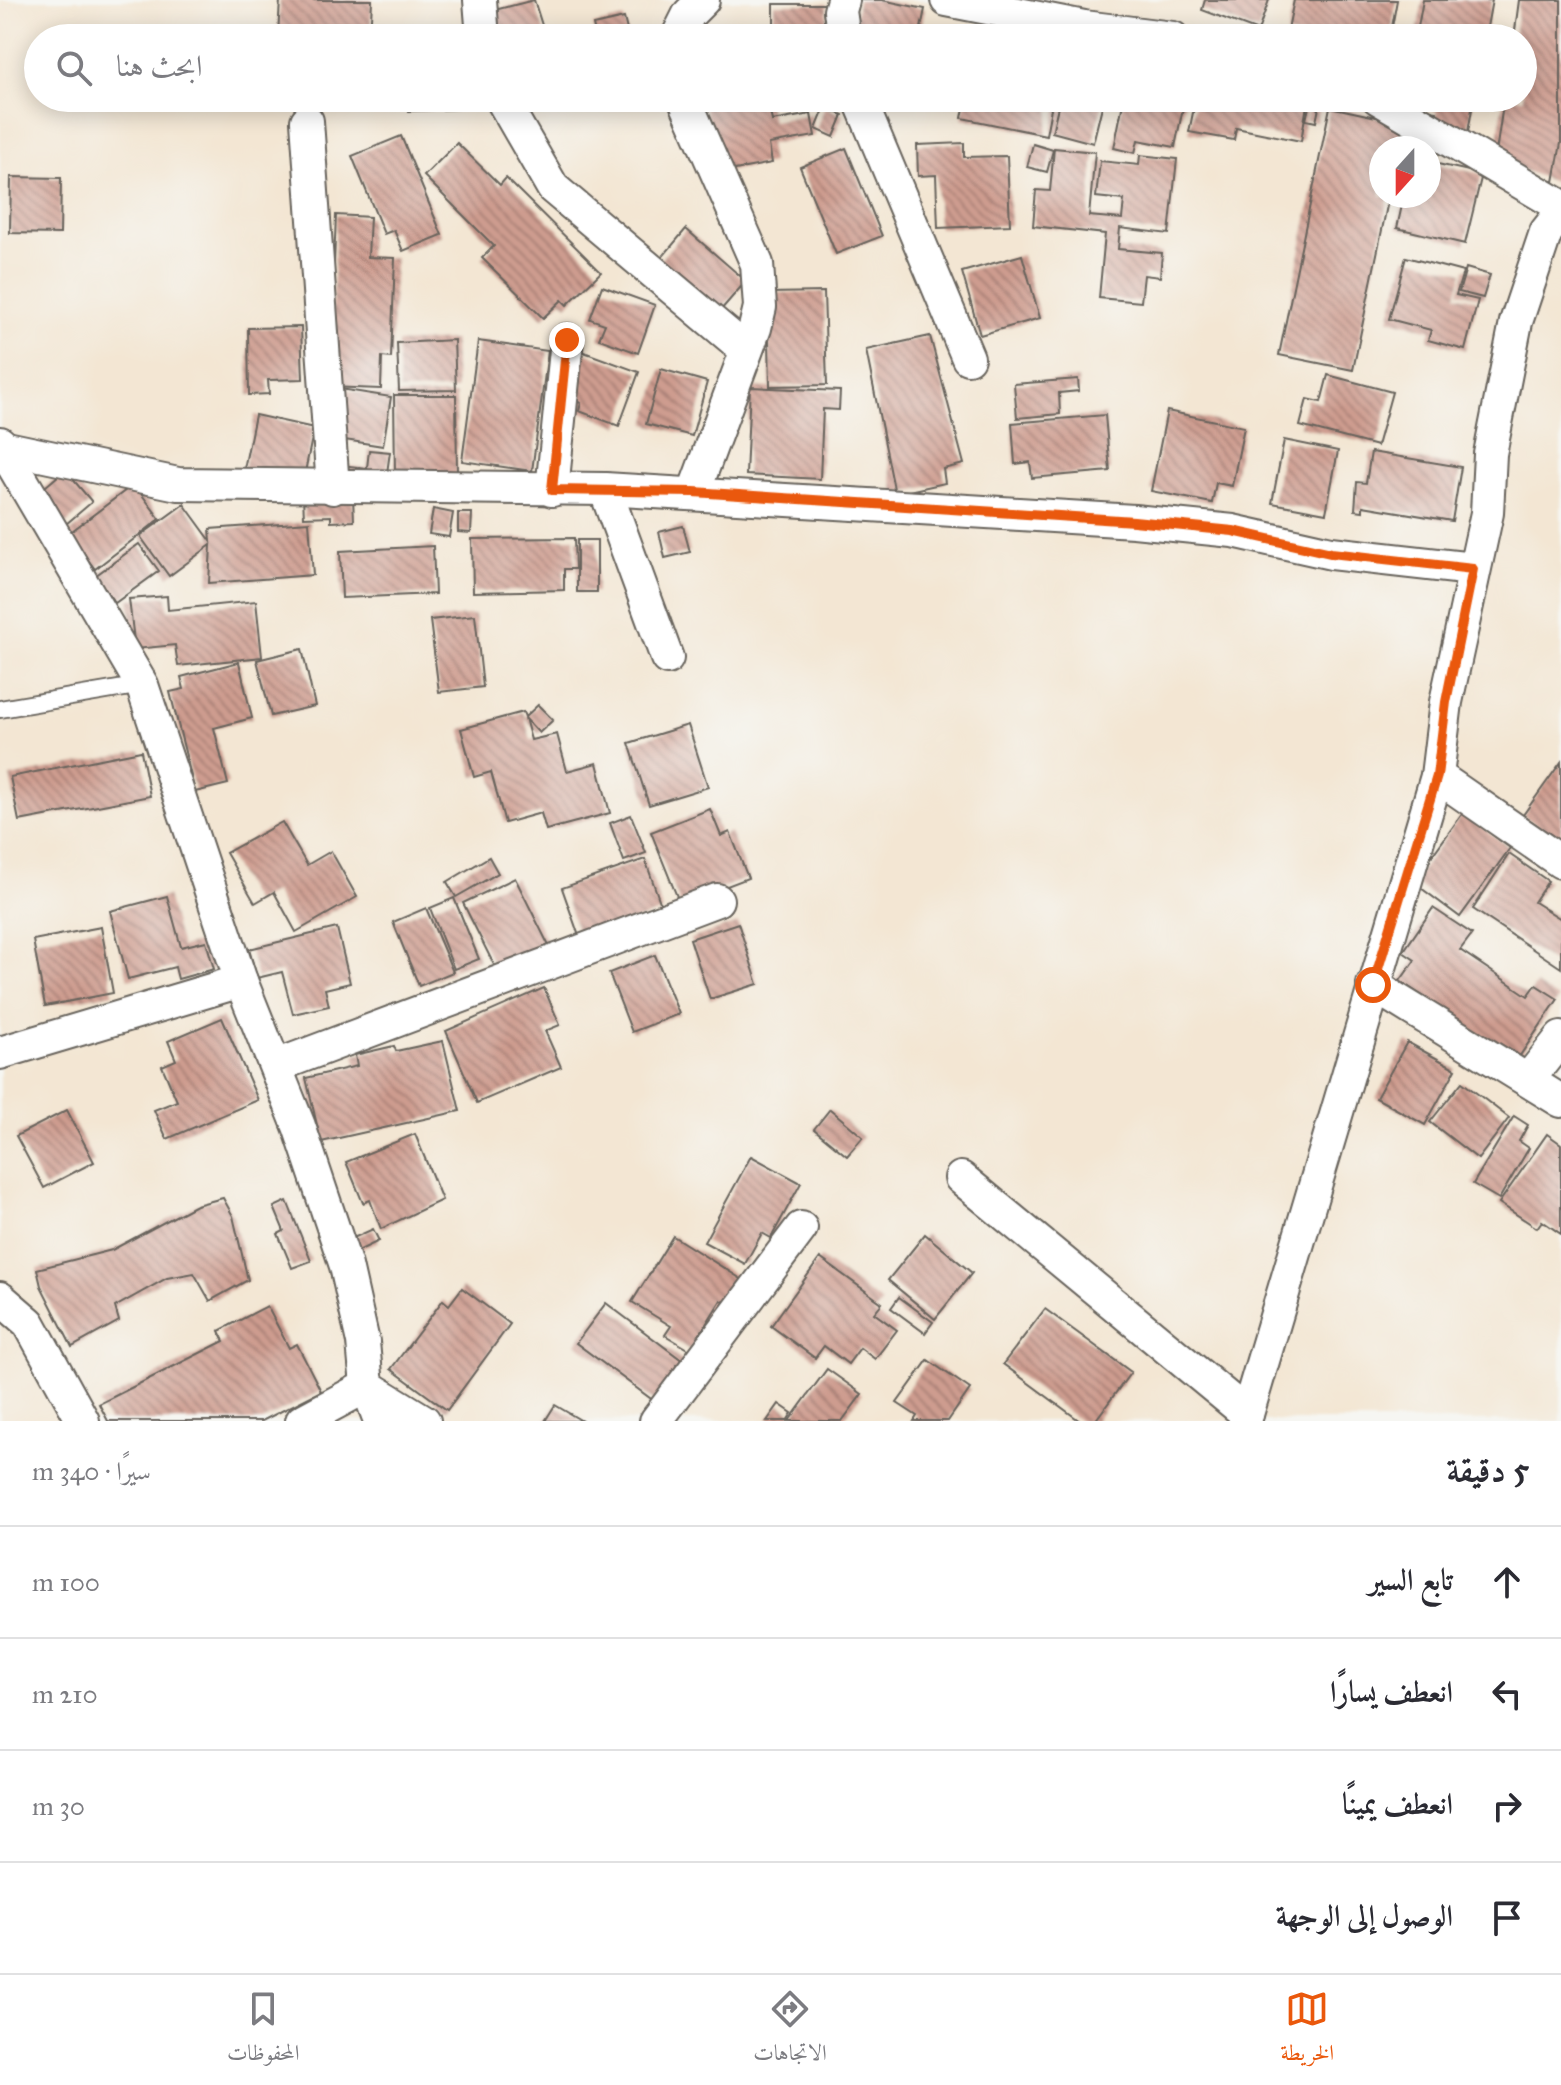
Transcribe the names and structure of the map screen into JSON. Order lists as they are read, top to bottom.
{
  "north": "bottom",
  "page": {
    "search": "ابحث هنا",
    "heading": ["5 دقيقة", "سيرًا · 340 m"],
    "list": [
      ["تابع السير", "100 m"],
      ["انعطف يسارًا", "210 m"],
      ["انعطف يمينًا", "30 m"],
      "الوصول إلى الوجهة"
    ],
    "nav": ["الخريطة", "الاتجاهات", "المحفوظات"]
  }
}
